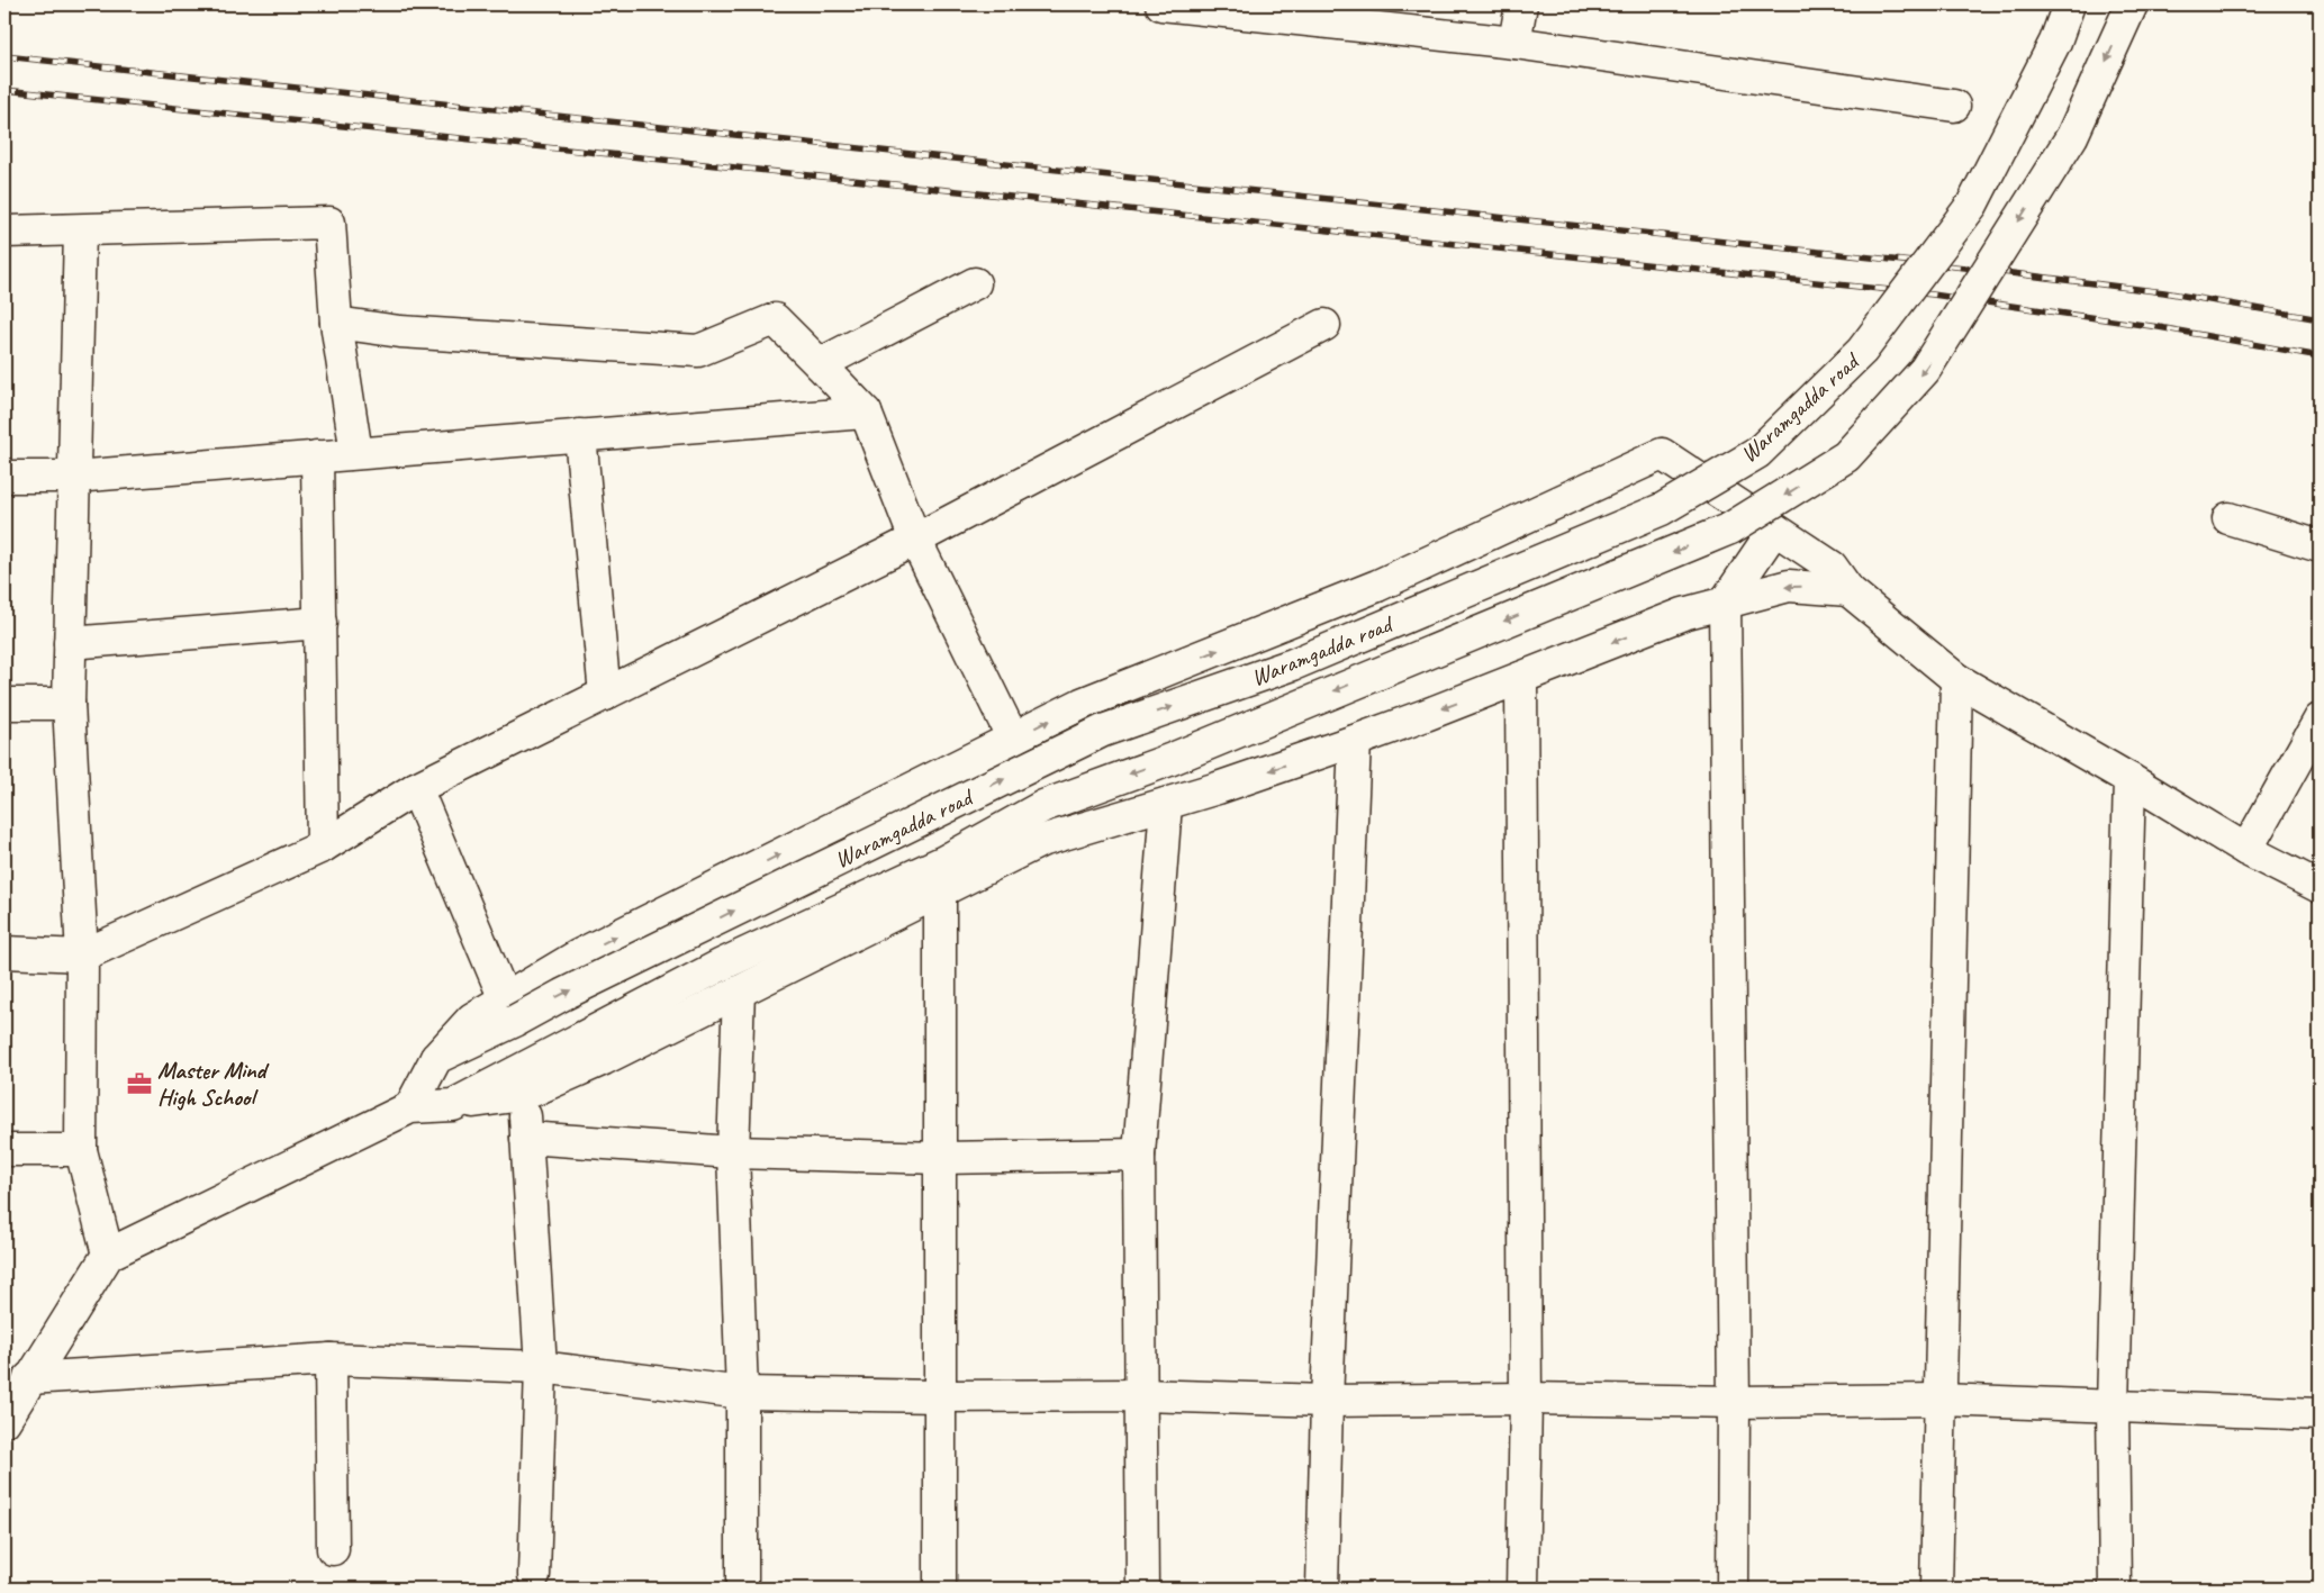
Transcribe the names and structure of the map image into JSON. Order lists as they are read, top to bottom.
{
  "streets": {
    "street": ["Waramgadda road"]
  },
  "places": {
    "office": ["Master Mind High School"]
  }
}
